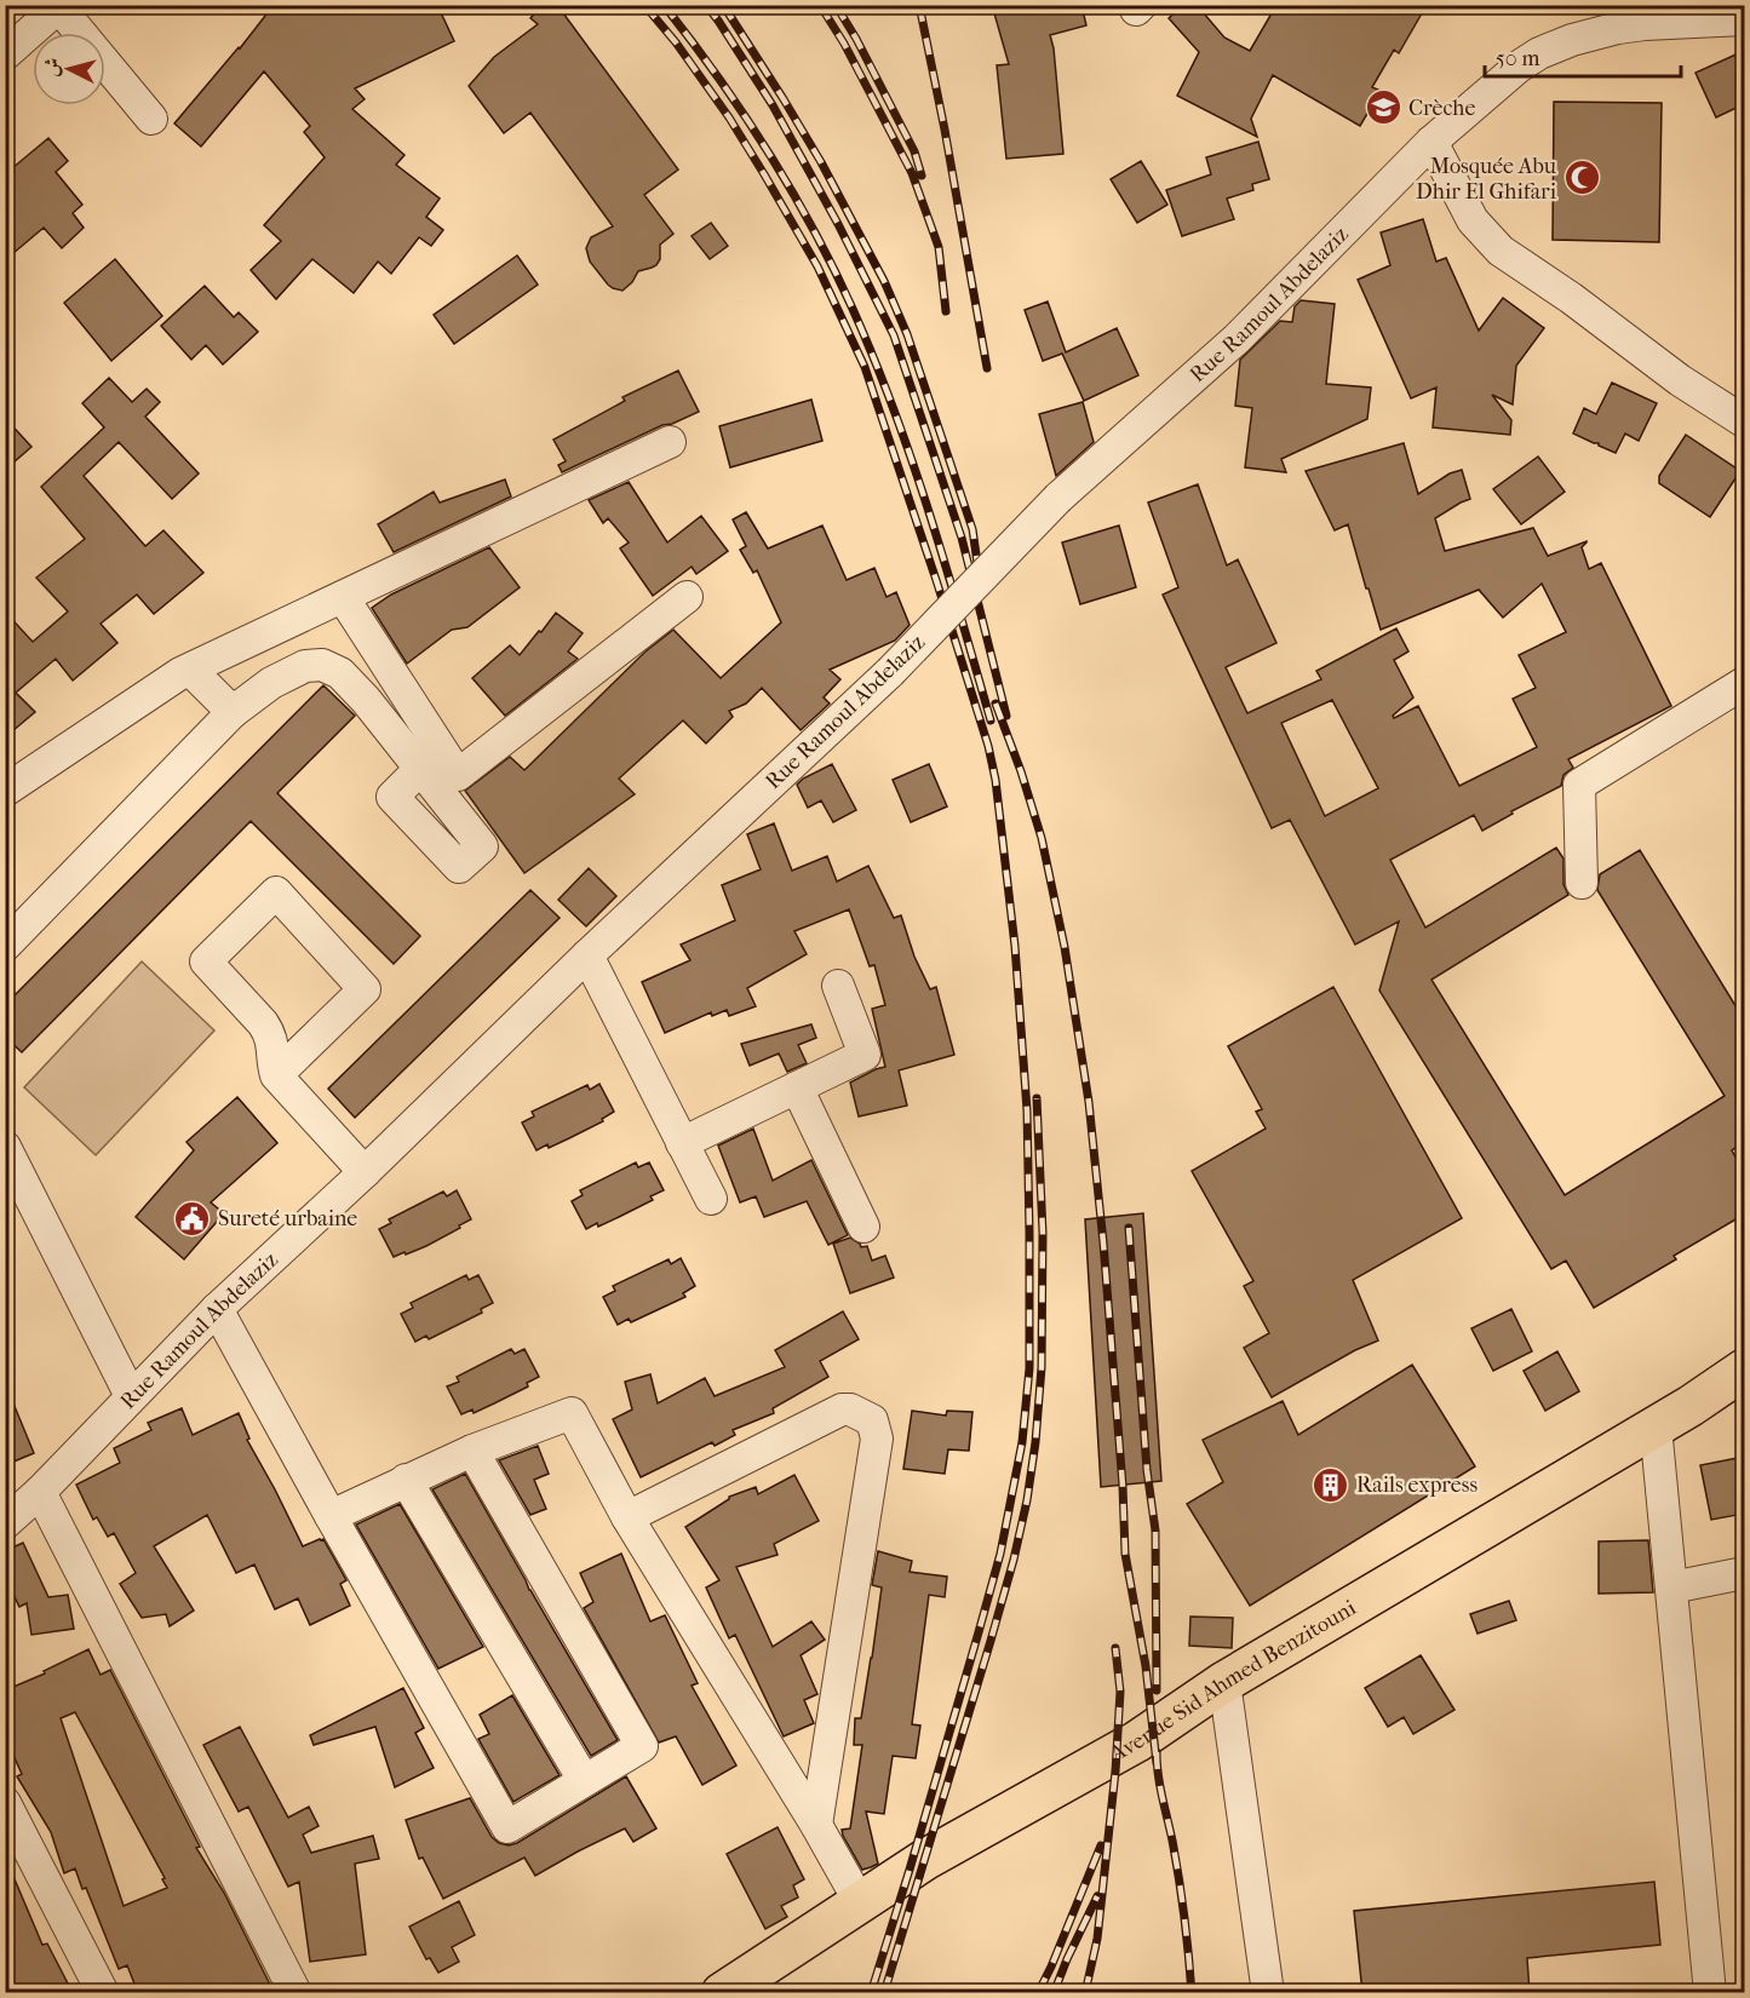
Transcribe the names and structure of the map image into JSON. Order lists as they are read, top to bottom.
{
  "streets": {
    "main road": ["Avenue Sid Ahmed Benzitouni"],
    "street": ["Rue Ramoul Abdelaziz"]
  },
  "places": {
    "school or university": ["Crèche"],
    "mosque": ["Mosquée Abu Dhir El Ghifari"],
    "public building": ["Sureté urbaine"],
    "building": ["Rails express"]
  },
  "scale_bar": "50 m",
  "north": "left"
}
